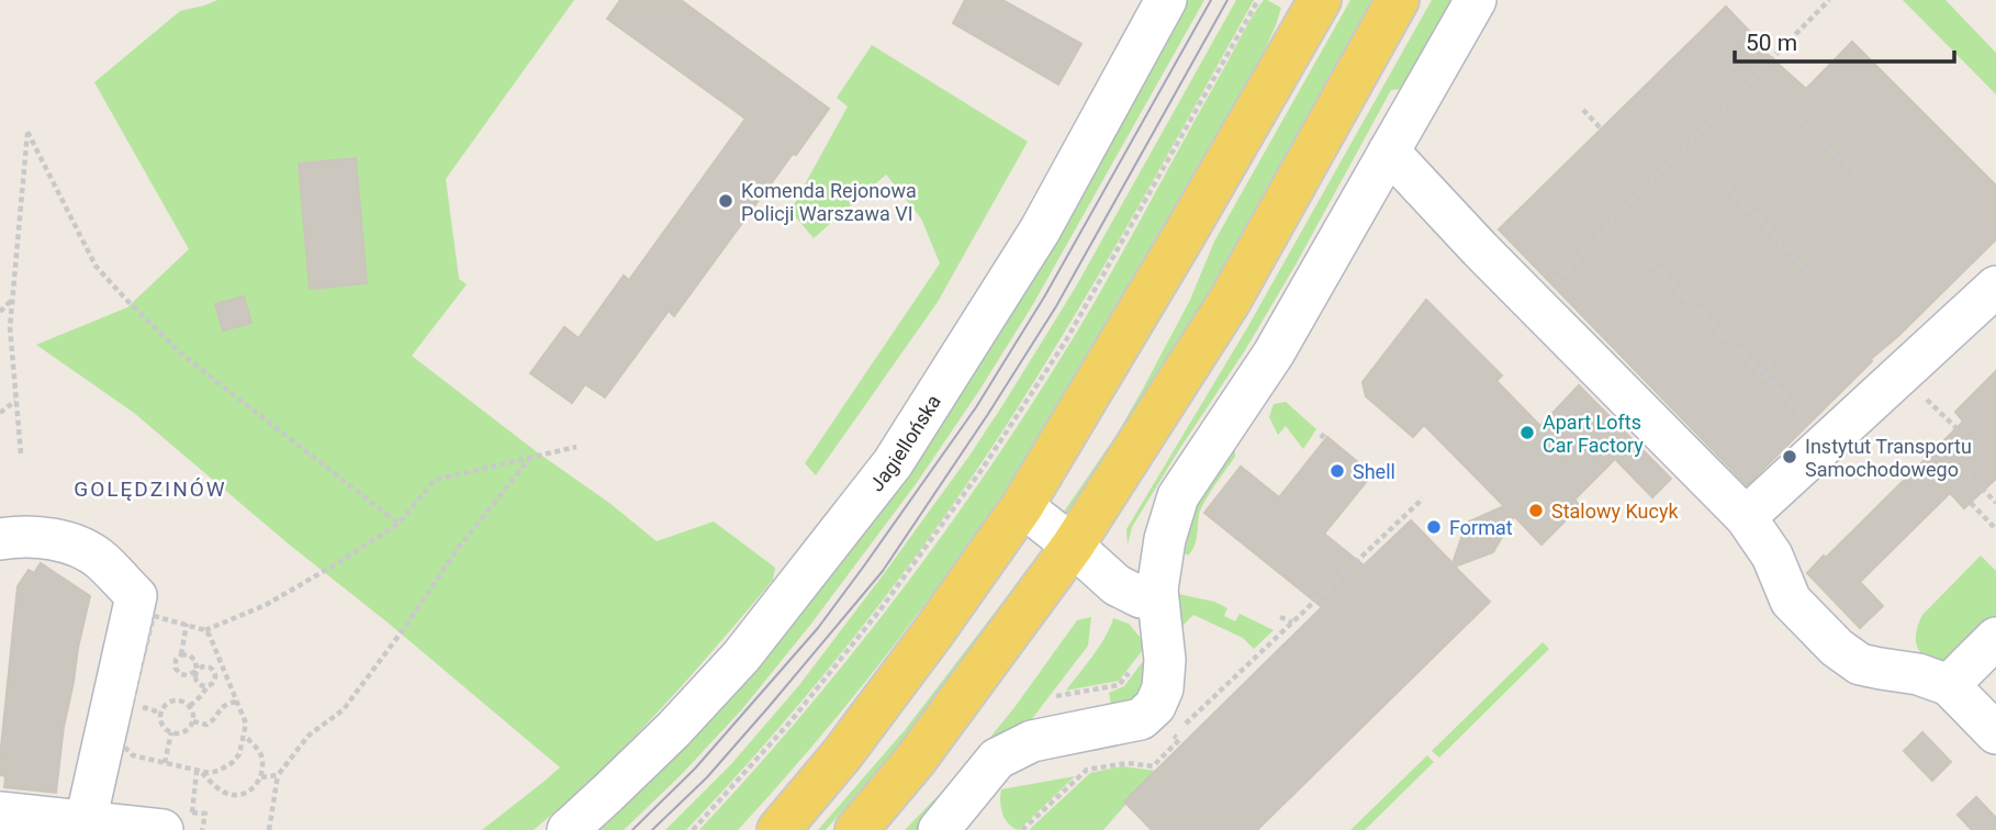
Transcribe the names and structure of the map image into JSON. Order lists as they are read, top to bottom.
{
  "streets": {
    "street": ["Jagiellońska"]
  },
  "districts": ["GOLĘDZINÓW"],
  "places": [
    "Komenda Rejonowa Policji Warszawa VI",
    "Apart Lofts Car Factory",
    "Instytut Transportu Samochodowego",
    "Shell",
    "Stalowy Kucyk",
    "Format"
  ],
  "scale_bar": "50 m"
}
